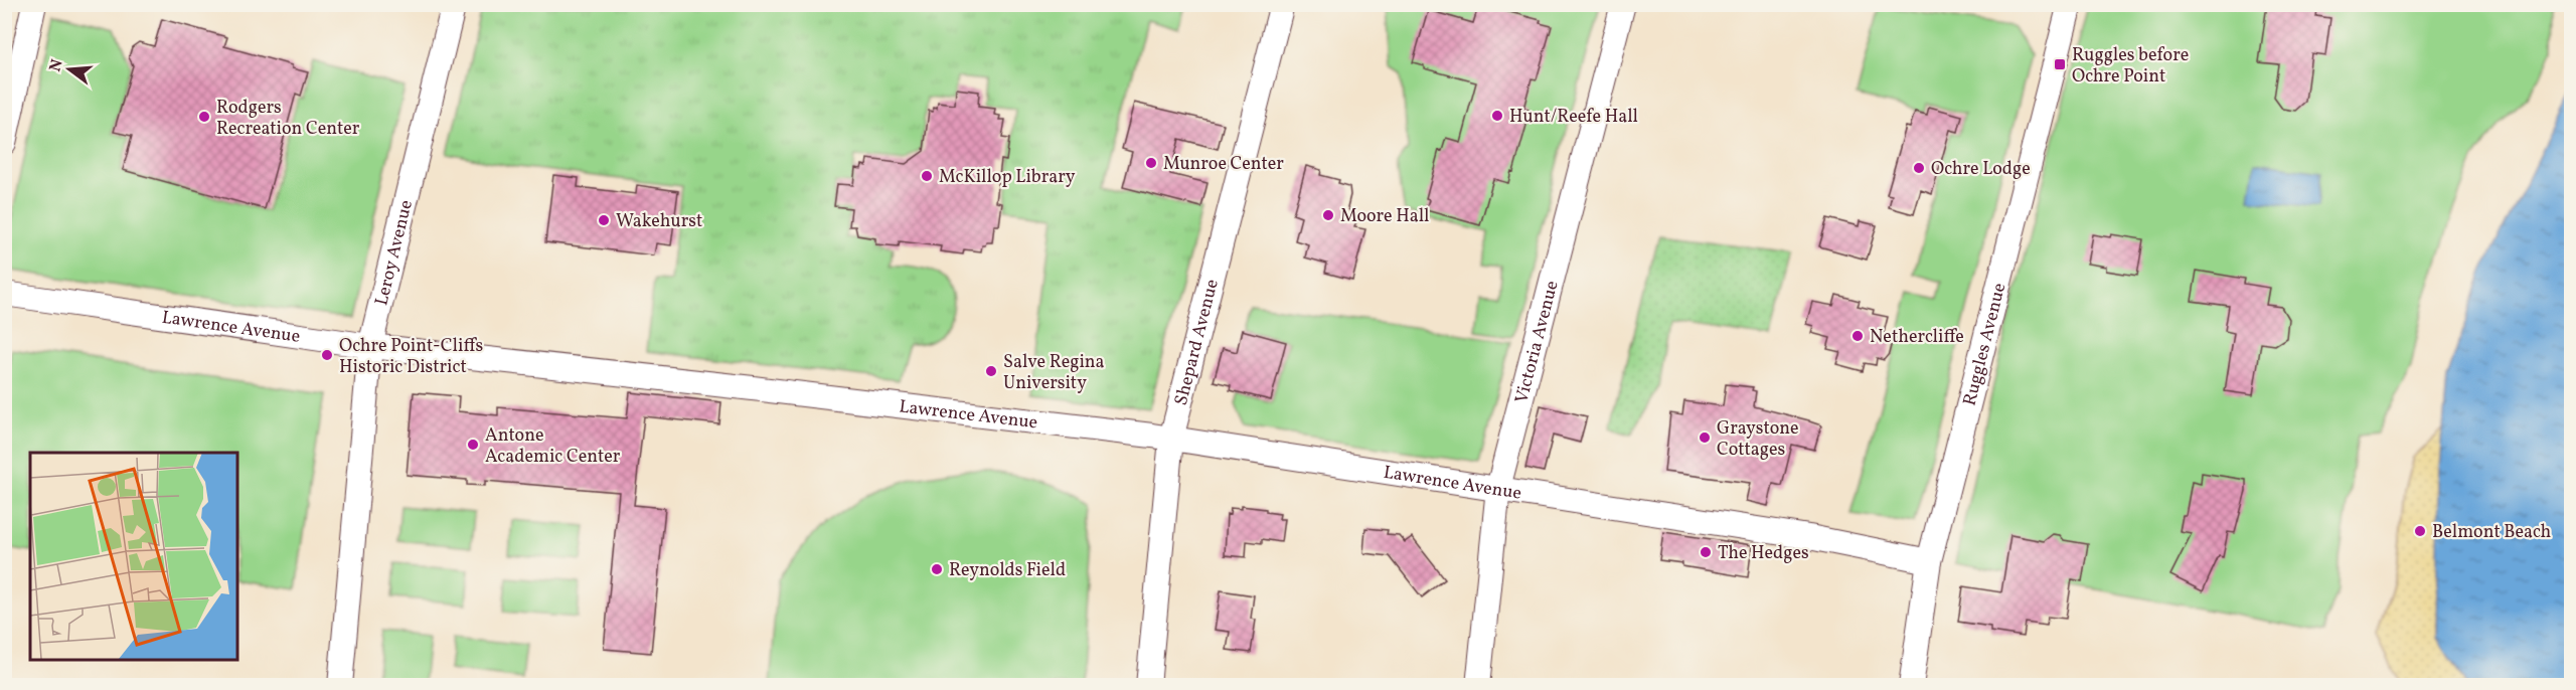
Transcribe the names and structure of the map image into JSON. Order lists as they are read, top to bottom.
{
  "streets": {
    "street": [
      "Leroy Avenue",
      "Lawrence Avenue",
      "Shepard Avenue",
      "Victoria Avenue",
      "Ruggles Avenue"
    ]
  },
  "crossings": [
    ["Leroy Avenue", "Lawrence Avenue"],
    ["Lawrence Avenue", "Shepard Avenue"],
    ["Lawrence Avenue", "Victoria Avenue"],
    ["Lawrence Avenue", "Ruggles Avenue"]
  ],
  "places": {
    "transit": ["Ruggles before Ochre Point"],
    "other": [
      "Hunt/Reefe Hall",
      "Rodgers Recreation Center",
      "Munroe Center",
      "Ochre Lodge",
      "McKillop Library",
      "Moore Hall",
      "Wakehurst",
      "Nethercliffe",
      "Ochre Point-Cliffs Historic District",
      "Salve Regina University",
      "Graystone Cottages",
      "Antone Academic Center",
      "Belmont Beach",
      "The Hedges",
      "Reynolds Field"
    ]
  },
  "north": "left"
}
